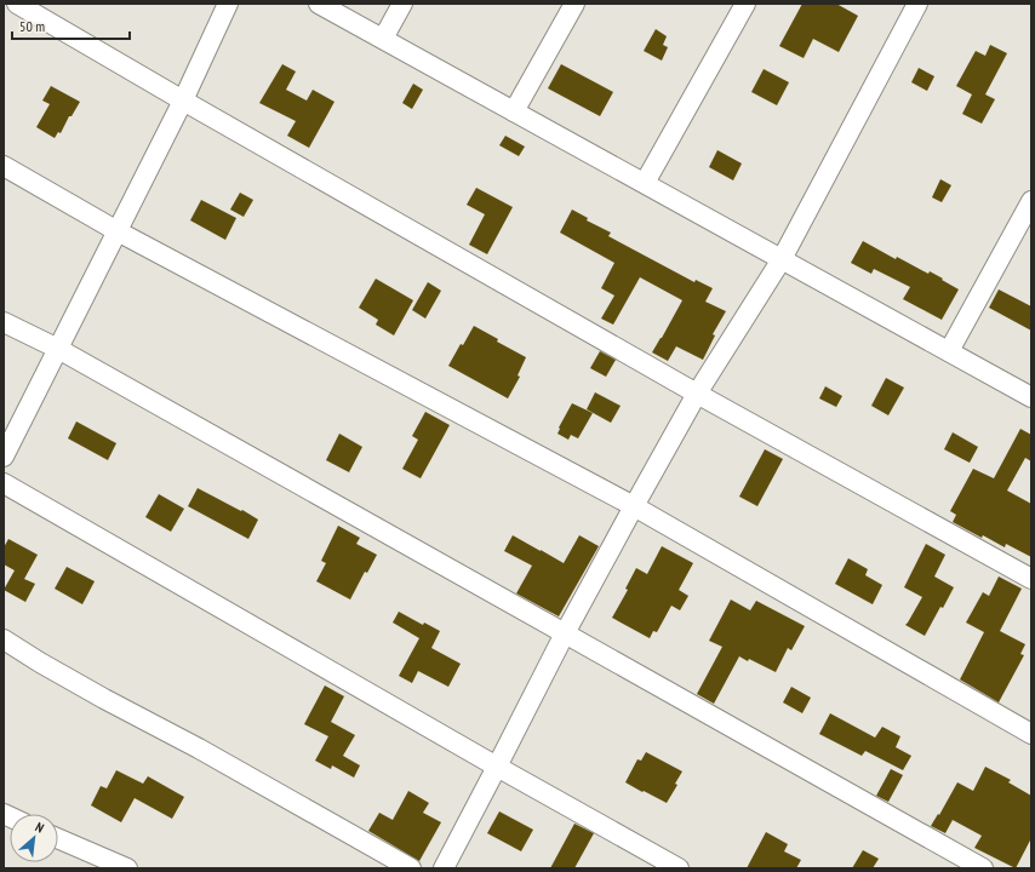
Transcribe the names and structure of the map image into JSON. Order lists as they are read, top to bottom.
{
  "scale_bar": "50 m",
  "north": "top right"
}
